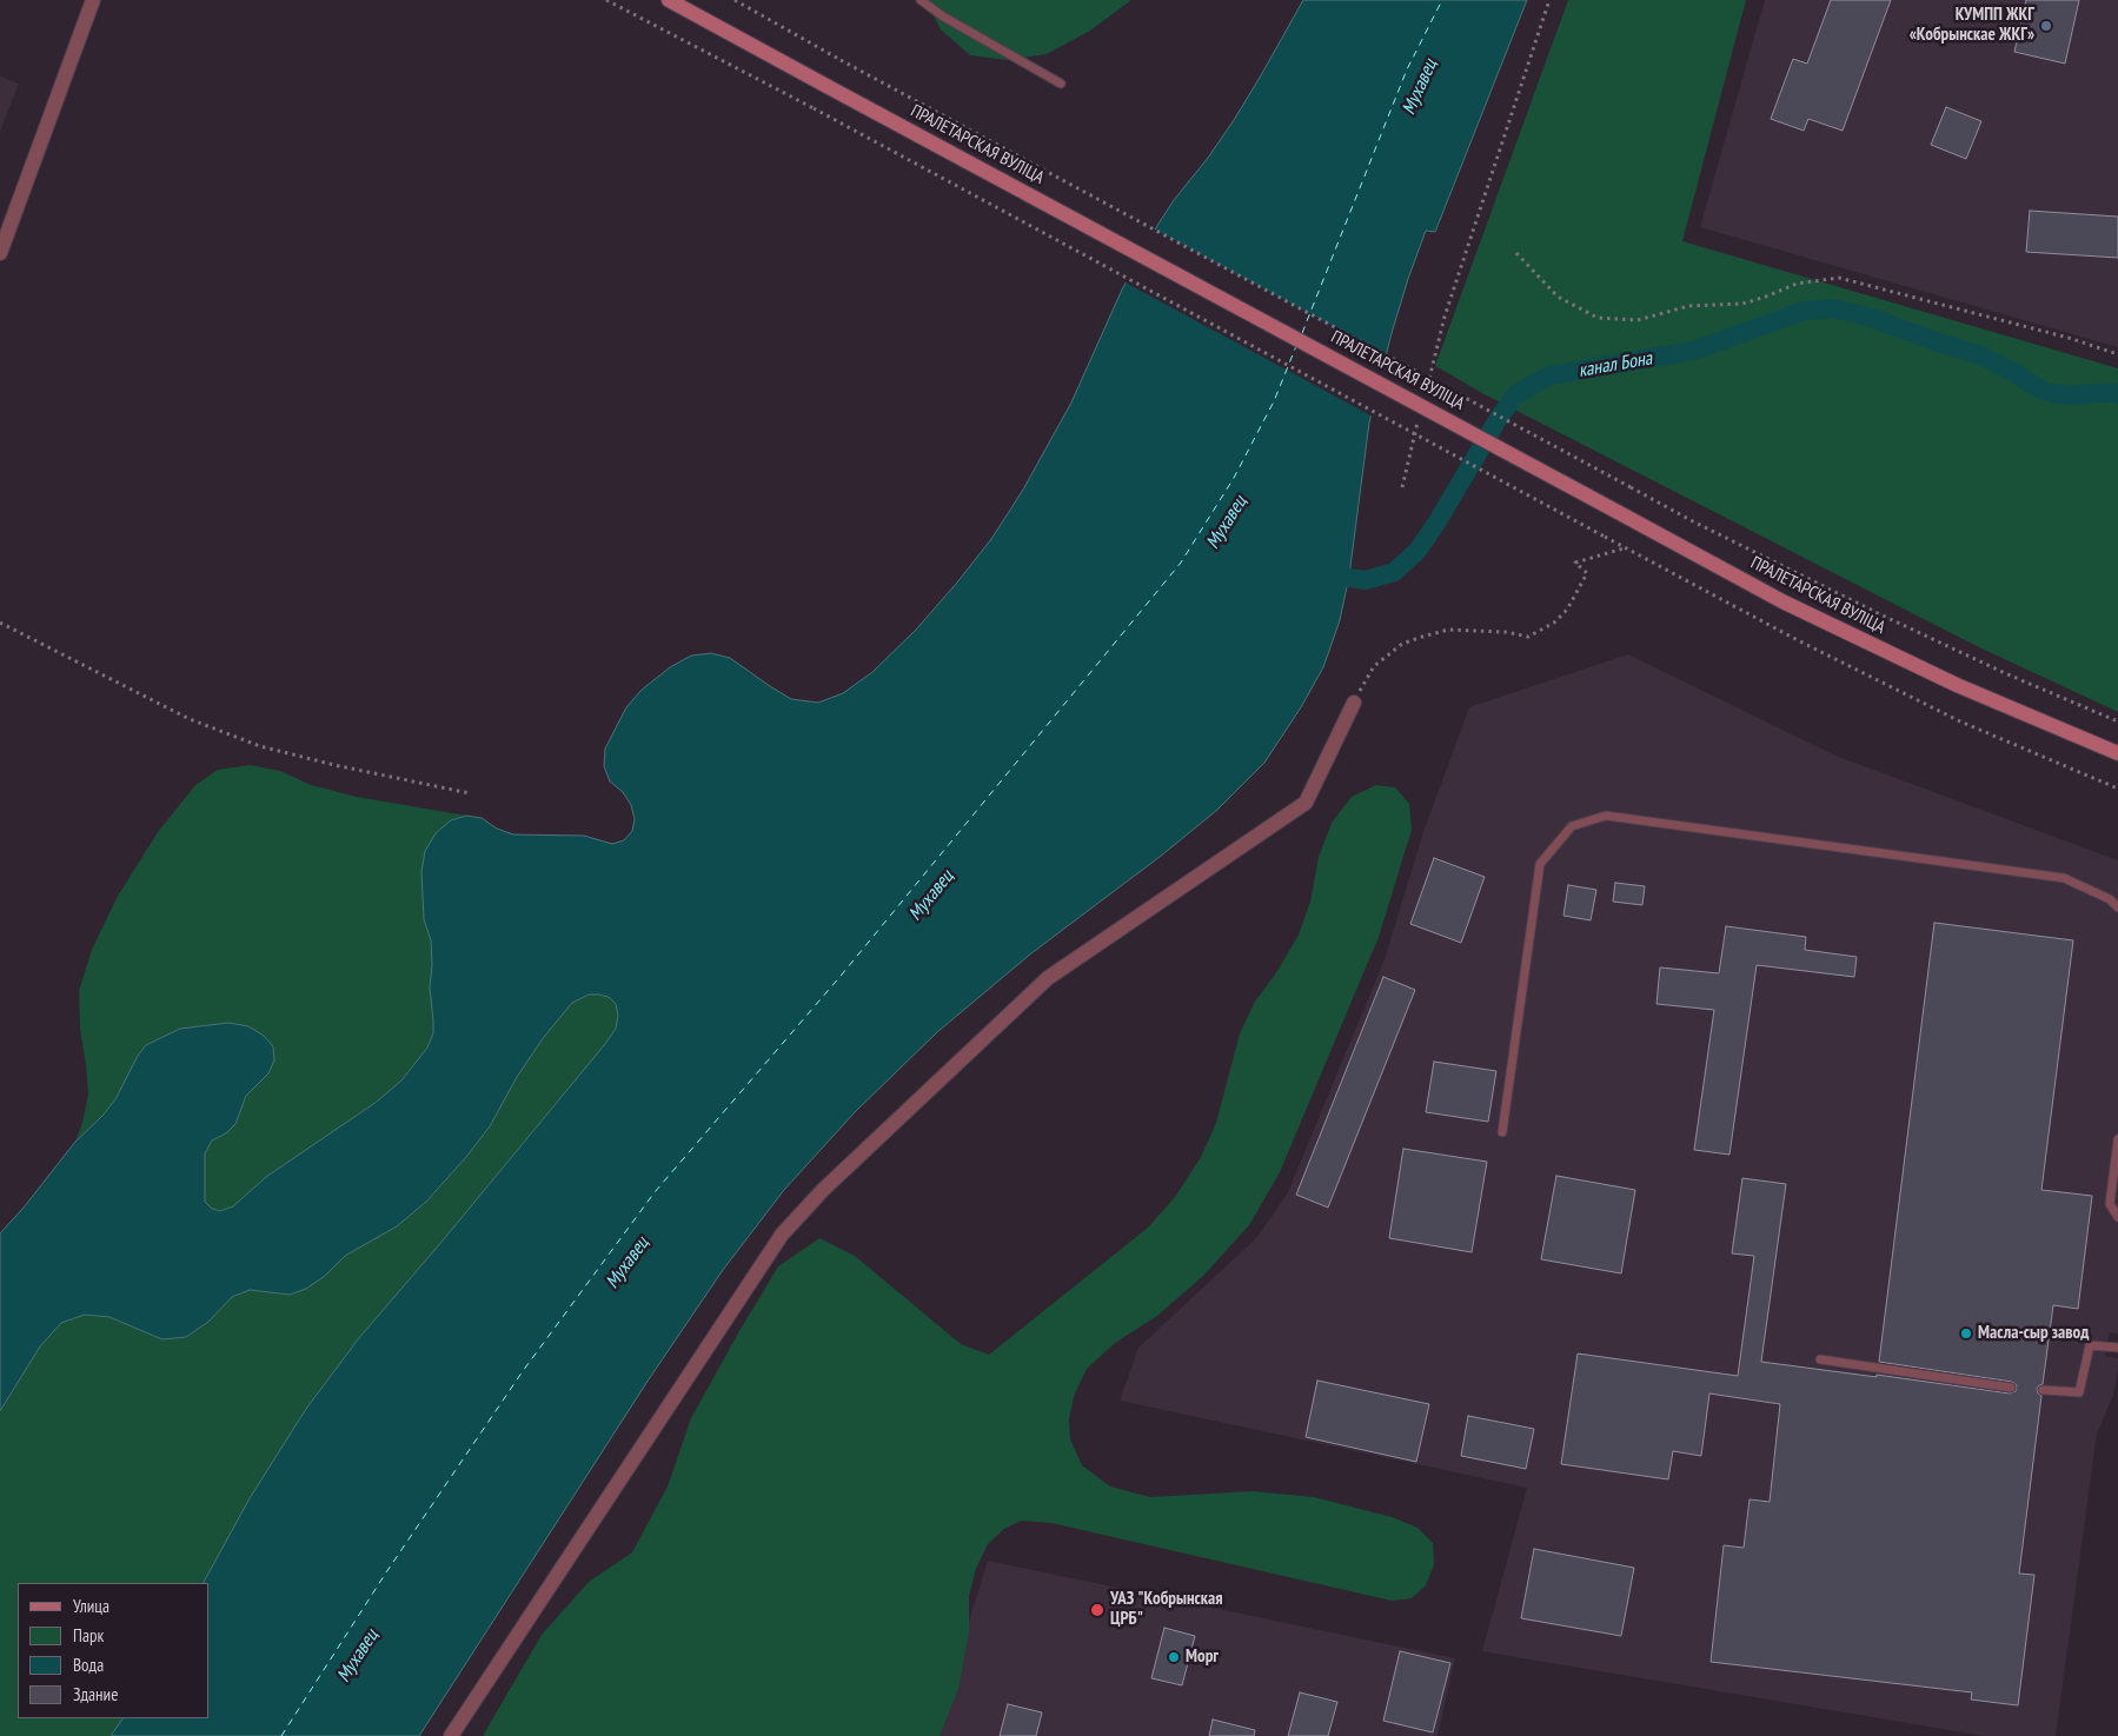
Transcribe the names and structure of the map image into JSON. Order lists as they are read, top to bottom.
{
  "streets": {
    "main road": ["ПРАЛЕТАРСКАЯ ВУЛІЦА"]
  },
  "water": ["Мухавец", "канал Бона"],
  "places": [
    "КУМПП ЖКГ «Кобрынскае ЖКГ»",
    "Масла-сыр завод",
    "УАЗ \"Кобрынская ЦРБ\"",
    "Морг"
  ],
  "legend": [
    "Улица",
    "Парк",
    "Вода",
    "Здание"
  ]
}
